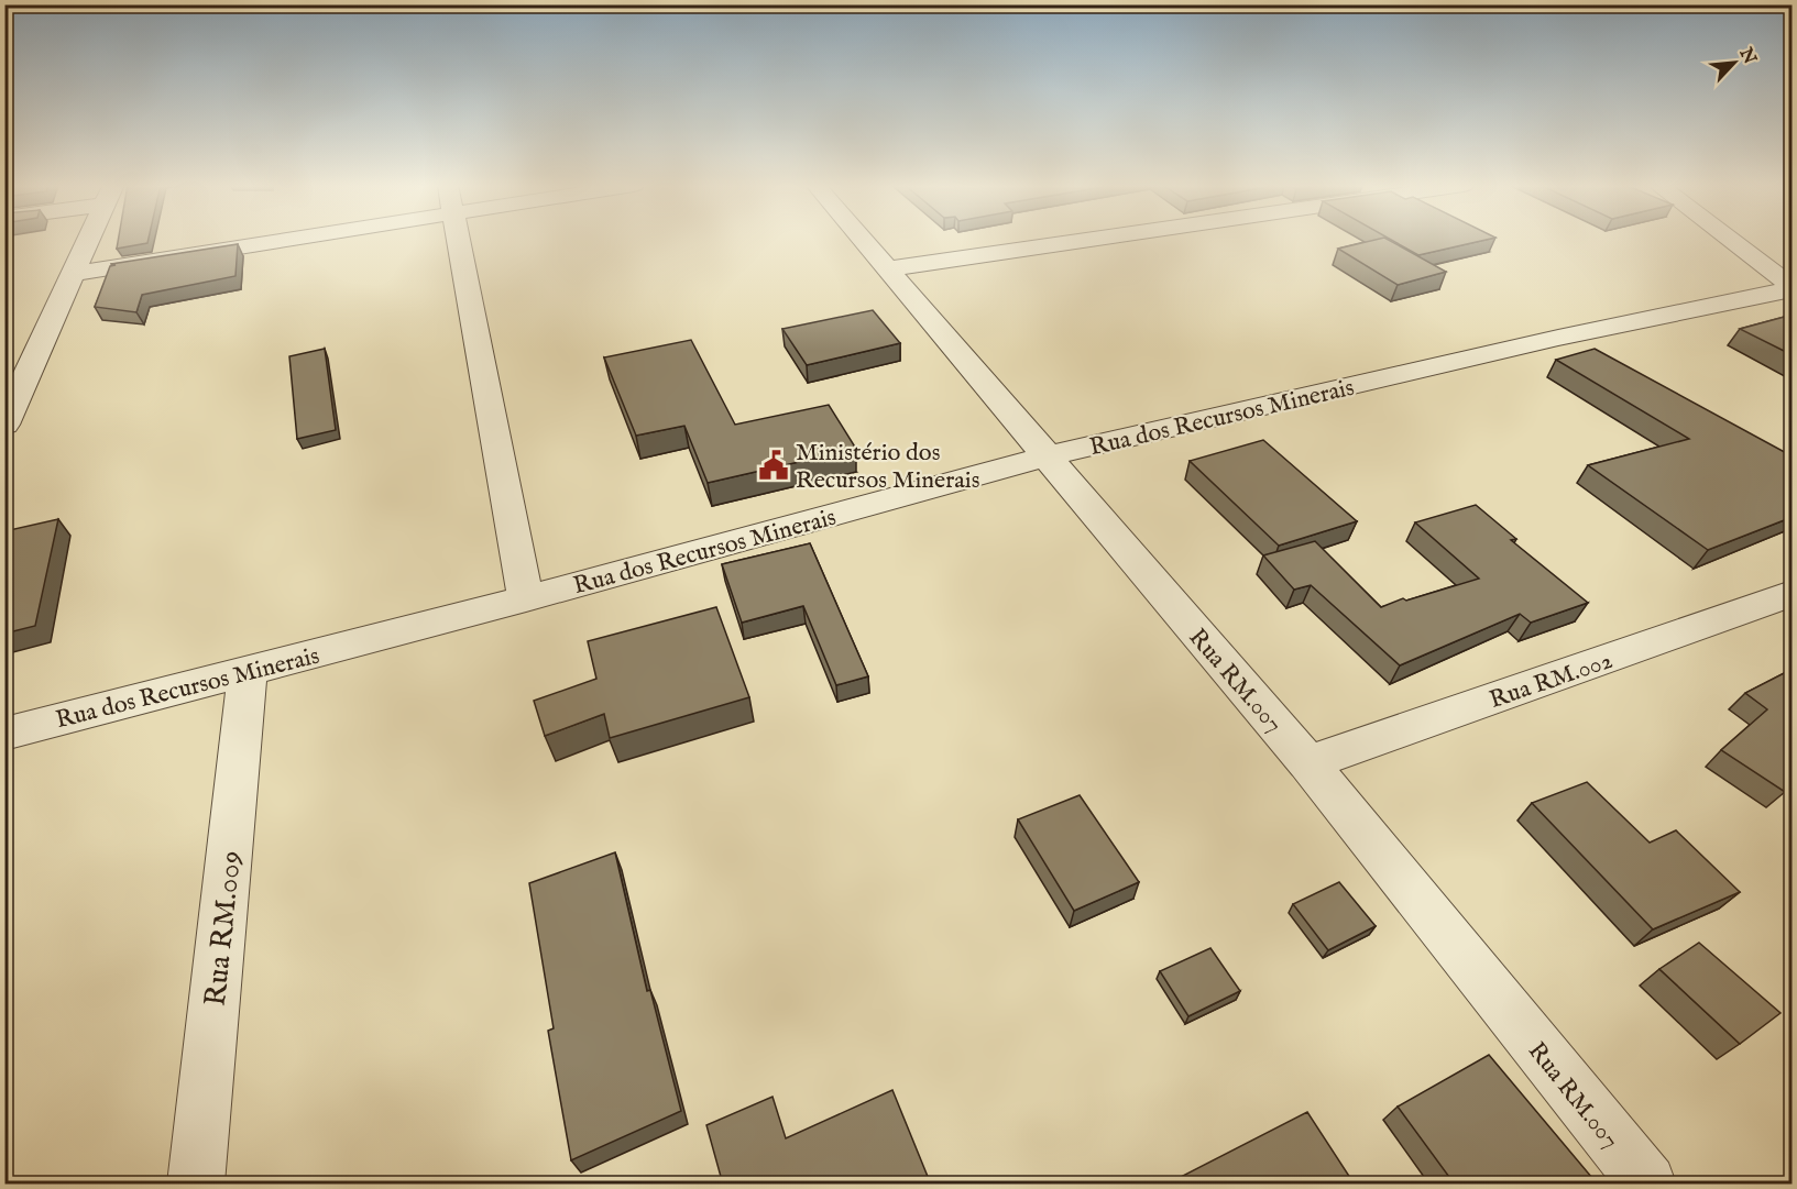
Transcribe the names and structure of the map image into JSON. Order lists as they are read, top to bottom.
{
  "streets": {
    "street": [
      "Rua dos Recursos Minerais",
      "Rua RM.002",
      "Rua RM.007",
      "Rua RM.009"
    ]
  },
  "crossings": [
    ["Rua dos Recursos Minerais", "Rua RM.007"],
    ["Rua dos Recursos Minerais", "Rua RM.009"],
    ["Rua RM.002", "Rua RM.007"]
  ],
  "places": {
    "public building": ["Ministério dos Recursos Minerais"]
  },
  "north": "top right"
}
